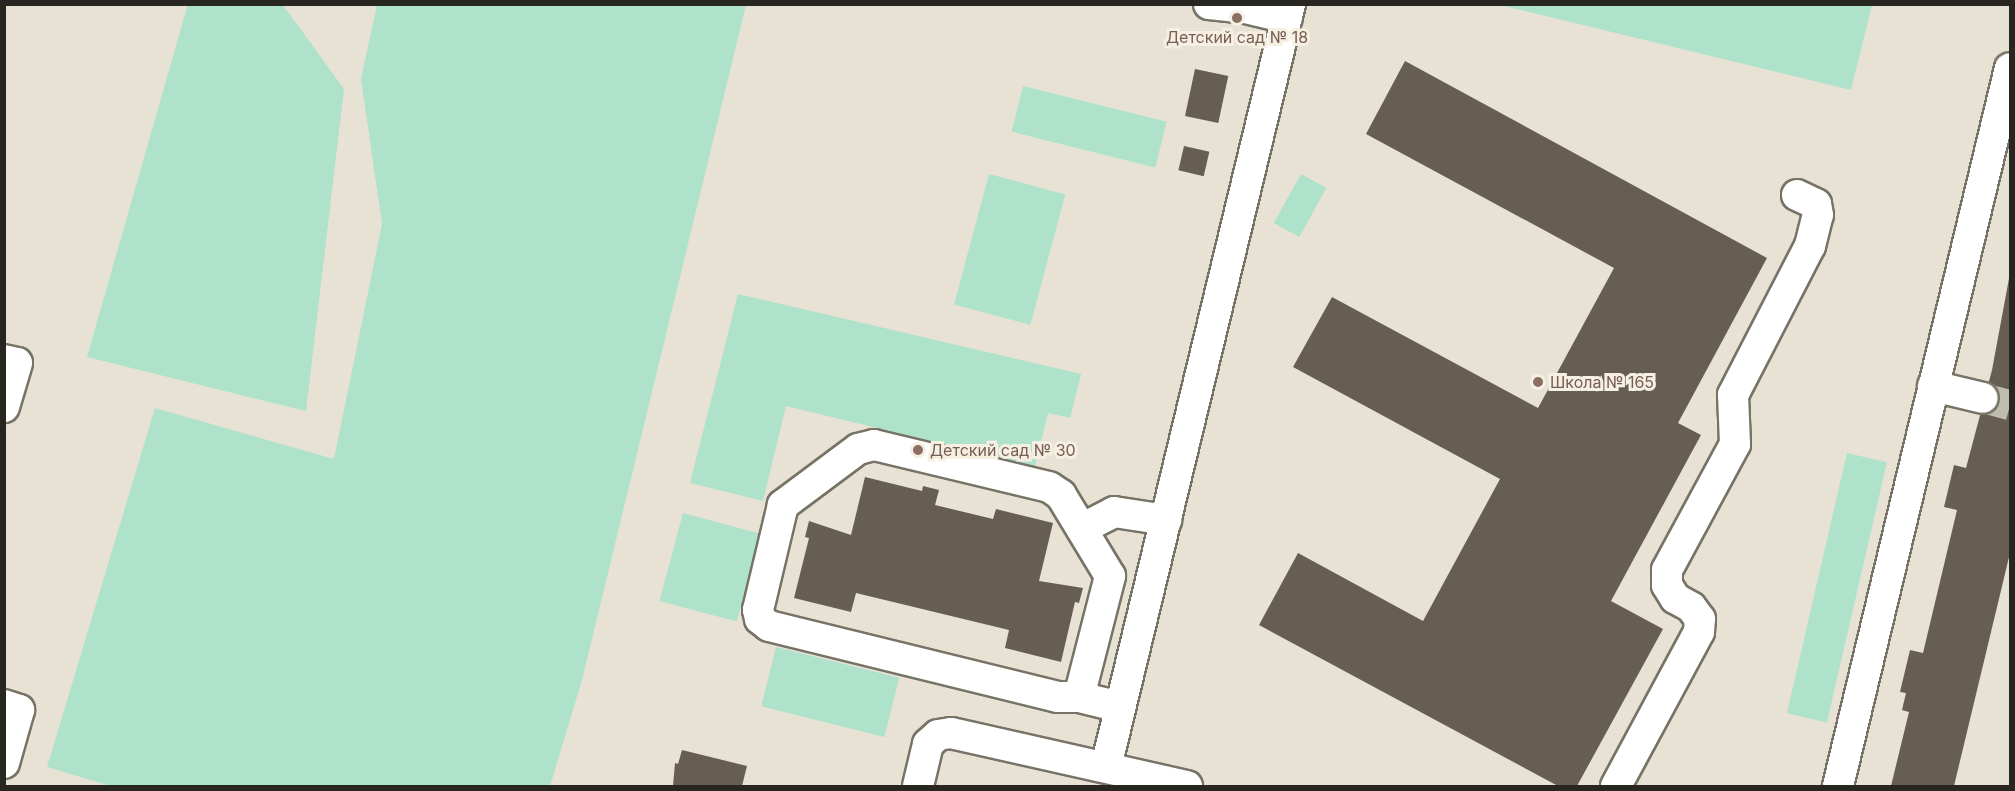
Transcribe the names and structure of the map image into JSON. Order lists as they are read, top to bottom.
{
  "places": ["Детский сад № 18", "Школа № 165", "Детский сад № 30"]
}
